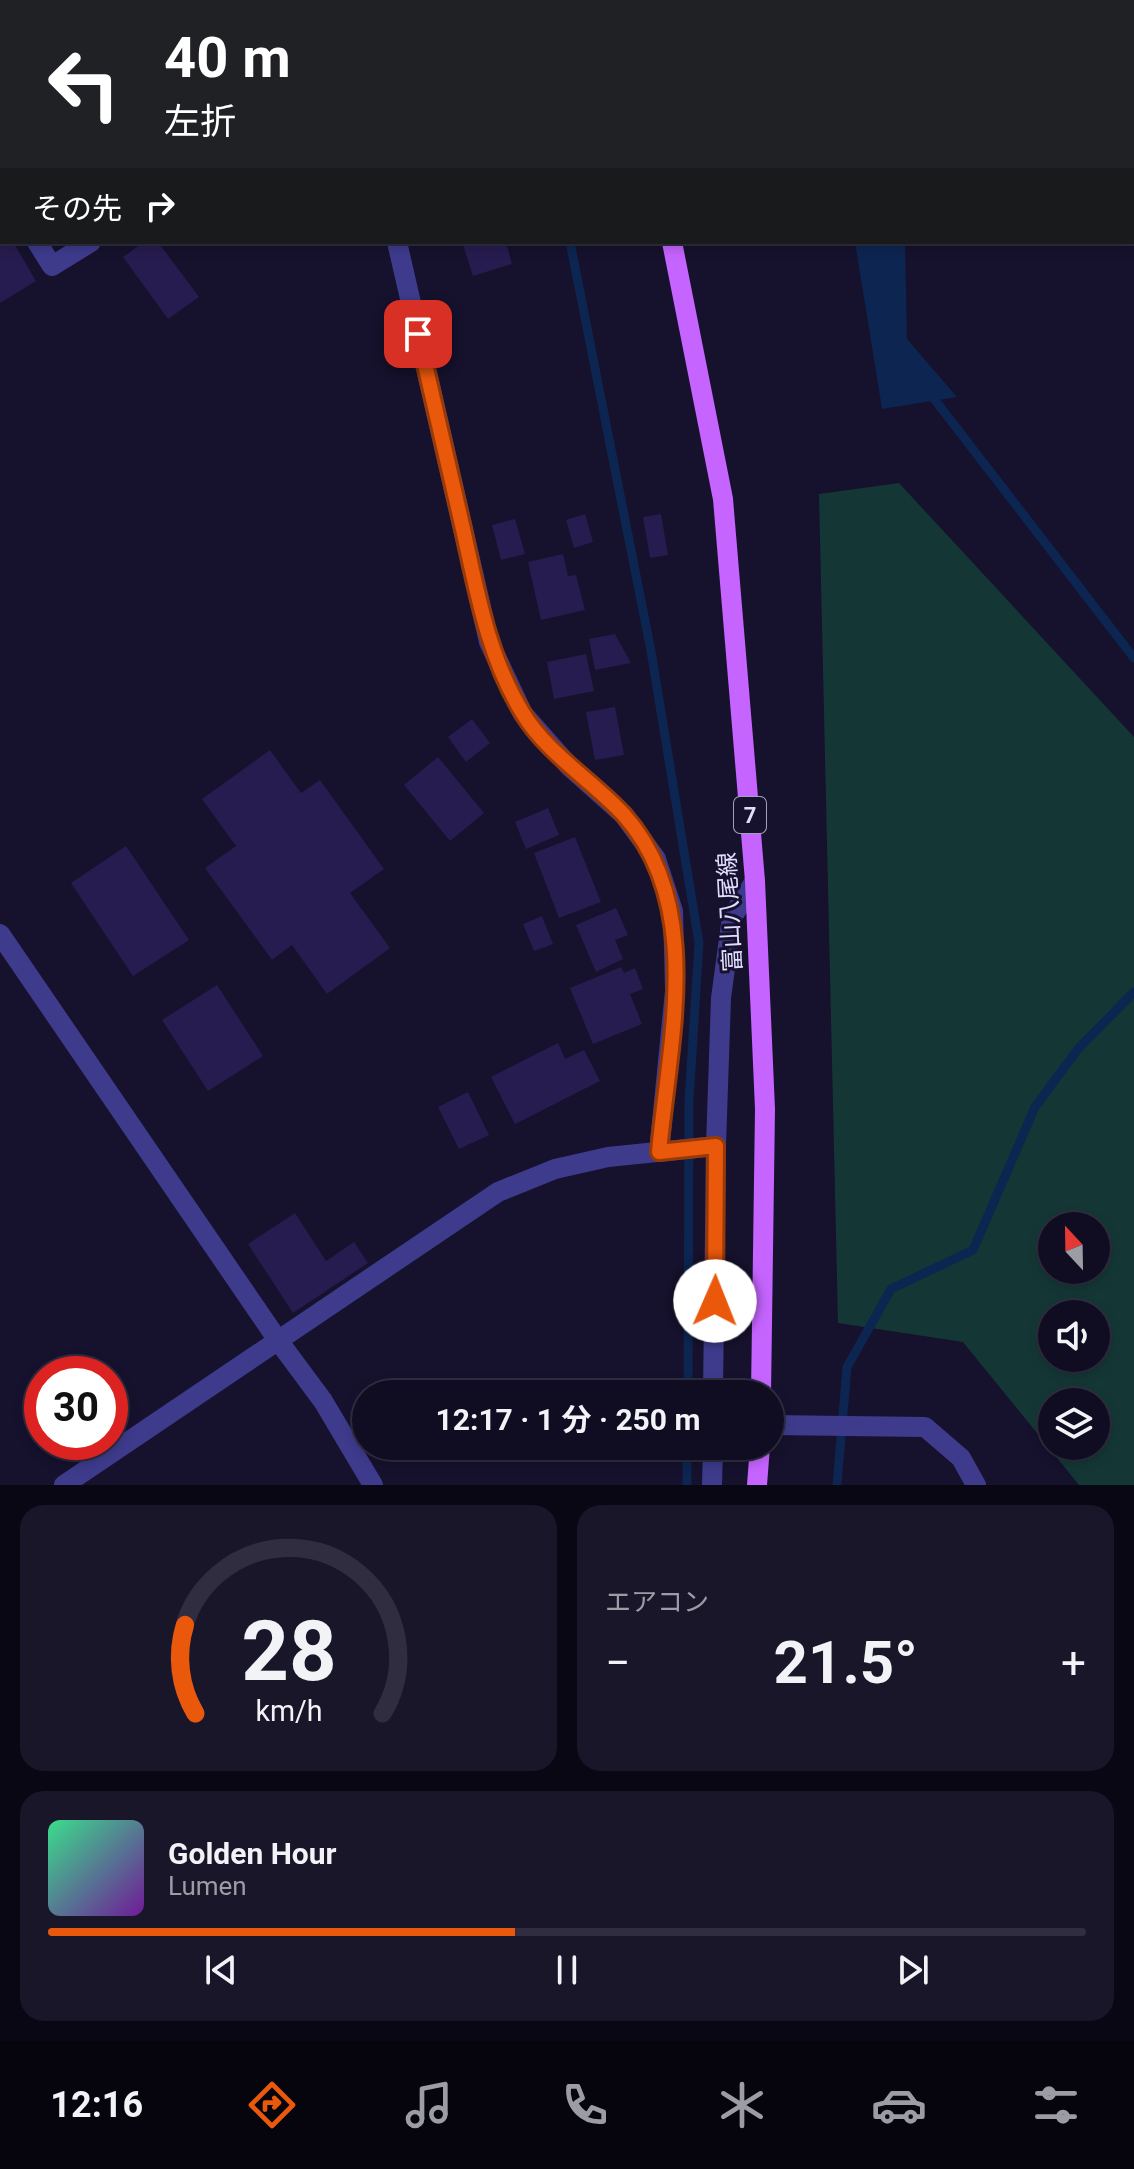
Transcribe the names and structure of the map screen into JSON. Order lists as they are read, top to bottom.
{
  "streets": {
    "main road": ["7", "富山八尾線"]
  },
  "north": "top",
  "page": {
    "turn": ["40 m", "左折"],
    "then": "その先",
    "limit": "30",
    "trip": "12:17 · 1 分 · 250 m",
    "tile": "エアコン",
    "heat": ["−", "21.5°", "+"],
    "song": ["Golden Hour", "Lumen"],
    "tabs": "12:16",
    "gauge": ["28", "km/h"]
  }
}
